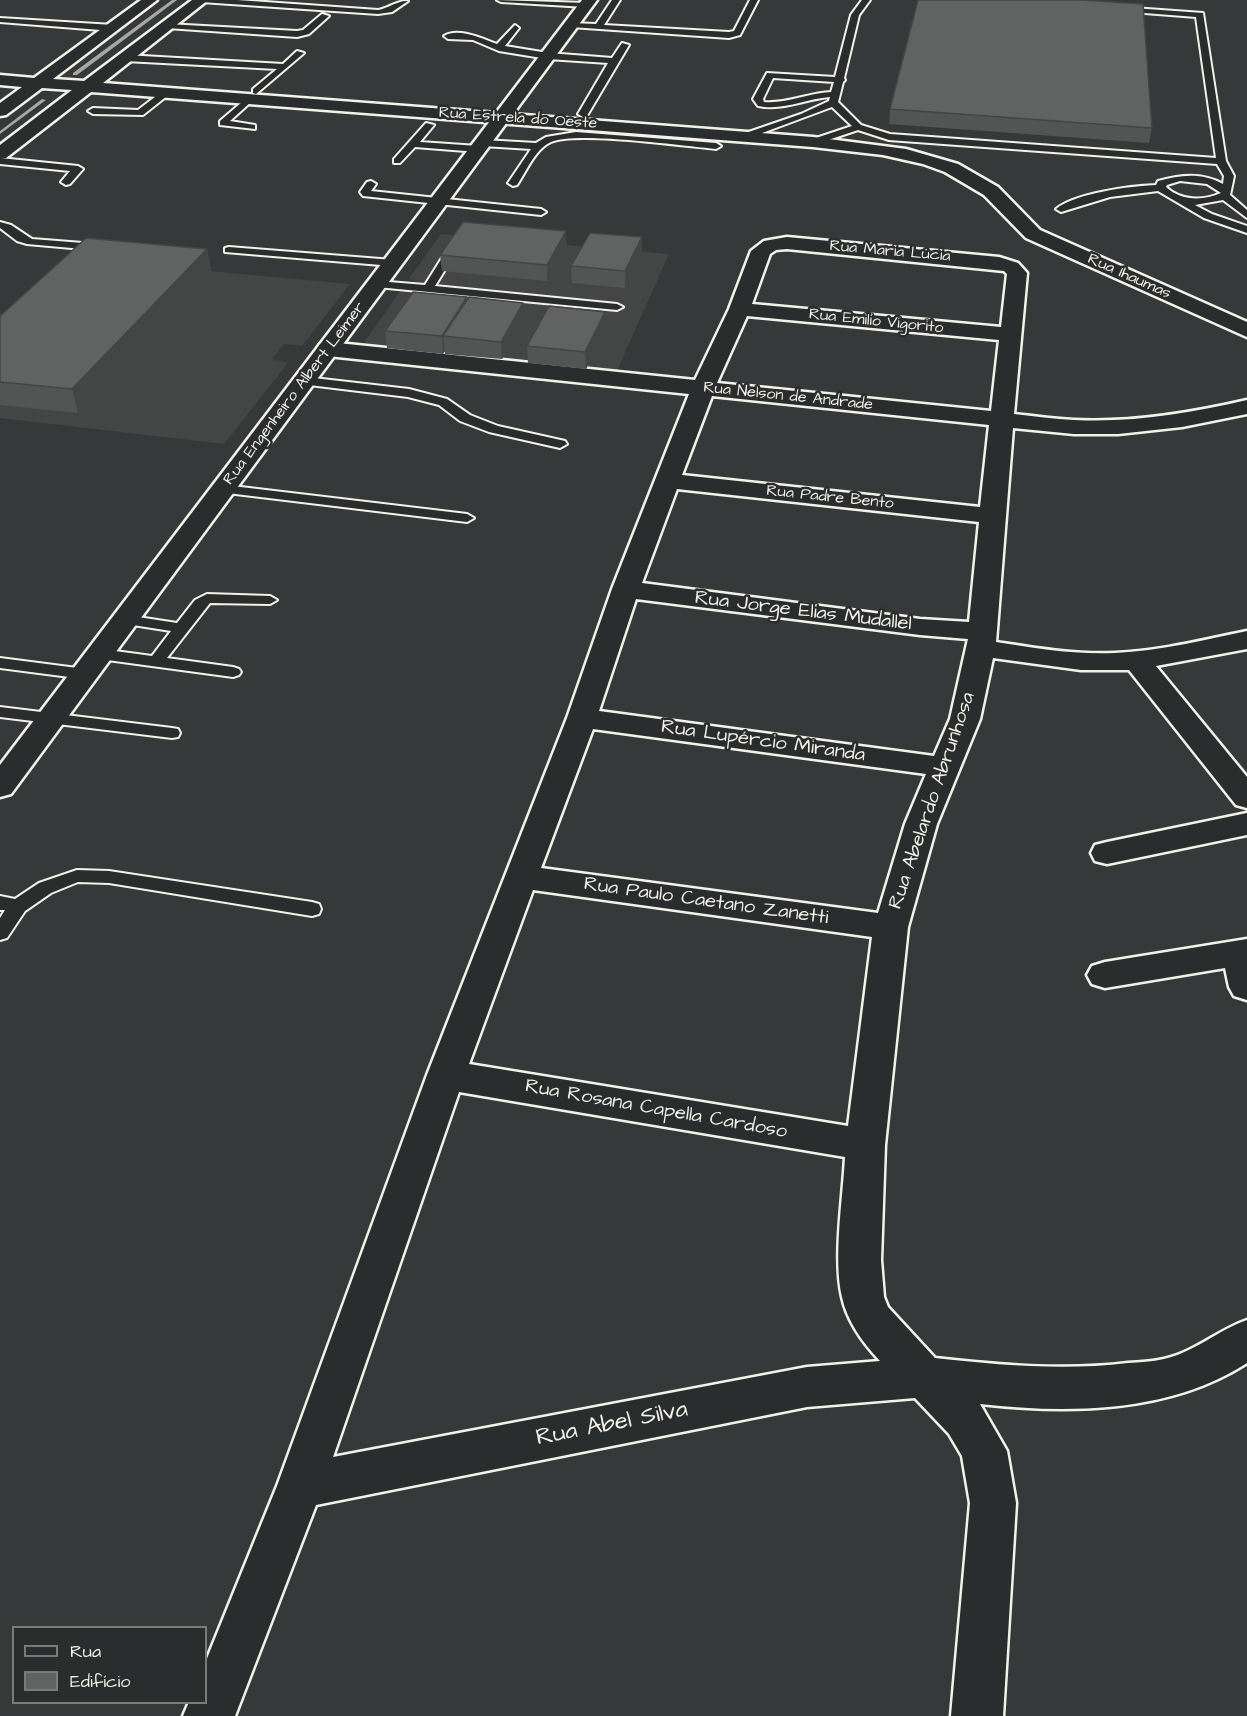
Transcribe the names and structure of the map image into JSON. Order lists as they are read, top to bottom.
{
  "streets": {
    "street": [
      "Rua Estrela do Oeste",
      "Rua Maria Lúcia",
      "Rua Ihaumas",
      "Rua Emilio Vigorito",
      "Rua Engenheiro Albert Leimer",
      "Rua Nelson de Andrade",
      "Rua Padre Bento",
      "Rua Jorge Elias Mudallel",
      "Rua Lupércio Miranda",
      "Rua Abelardo Abrunhosa",
      "Rua Paulo Caetano Zanetti",
      "Rua Rosana Capella Cardoso",
      "Rua Abel Silva"
    ]
  },
  "crossings": [
    ["Rua Estrela do Oeste", "Rua Ihaumas"],
    ["Rua Estrela do Oeste", "Rua Engenheiro Albert Leimer"],
    ["Rua Maria Lúcia", "Rua Emilio Vigorito"],
    ["Rua Maria Lúcia", "Rua Abelardo Abrunhosa"],
    ["Rua Emilio Vigorito", "Rua Abelardo Abrunhosa"],
    ["Rua Engenheiro Albert Leimer", "Rua Nelson de Andrade"],
    ["Rua Nelson de Andrade", "Rua Abelardo Abrunhosa"],
    ["Rua Padre Bento", "Rua Abelardo Abrunhosa"],
    ["Rua Jorge Elias Mudallel", "Rua Abelardo Abrunhosa"],
    ["Rua Lupércio Miranda", "Rua Abelardo Abrunhosa"],
    ["Rua Abelardo Abrunhosa", "Rua Paulo Caetano Zanetti"],
    ["Rua Abelardo Abrunhosa", "Rua Rosana Capella Cardoso"],
    ["Rua Abelardo Abrunhosa", "Rua Abel Silva"]
  ],
  "legend": ["Rua", "Edifício"]
}
